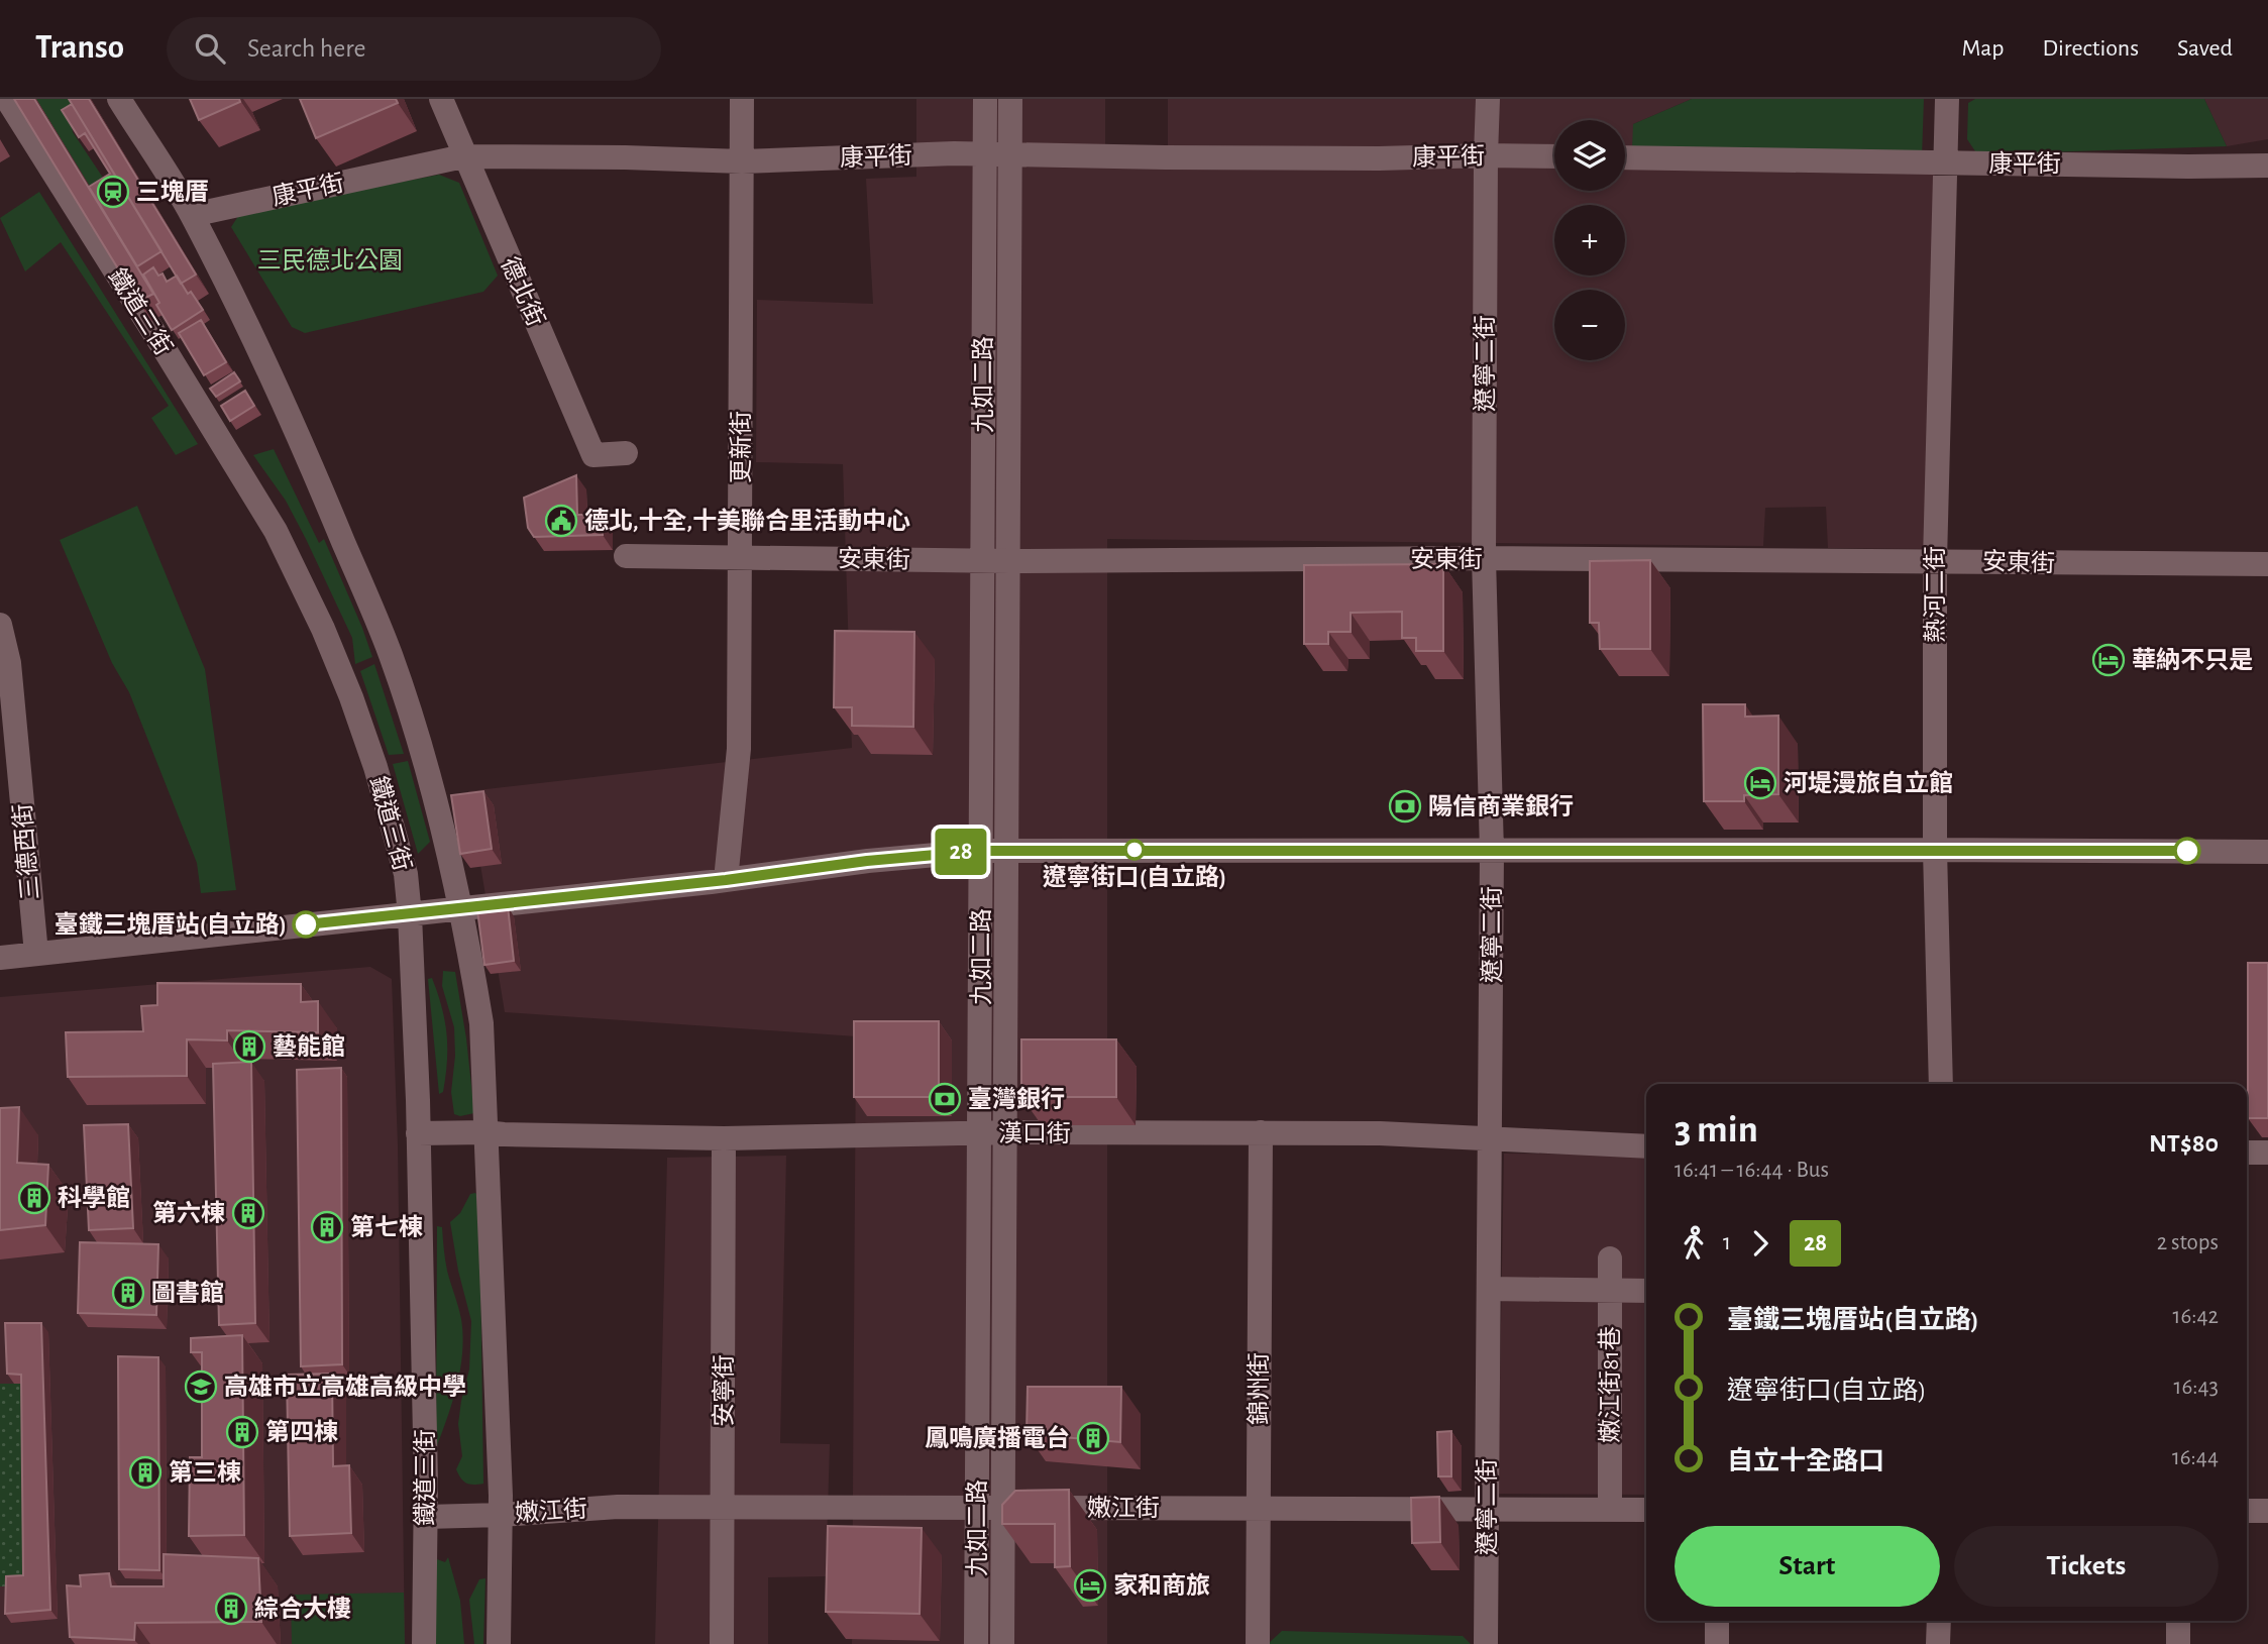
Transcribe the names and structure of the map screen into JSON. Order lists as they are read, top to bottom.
{
  "streets": {
    "street": [
      "康平街",
      "德北街",
      "鐵道三街",
      "遼寧二街",
      "九如二路",
      "更新街",
      "安東街",
      "熱河二街",
      "三德西街",
      "漢口街",
      "嫩江街81巷",
      "錦州街",
      "安寧街",
      "嫩江街"
    ]
  },
  "crossings": [
    ["康平街", "德北街"],
    ["康平街", "鐵道三街"],
    ["康平街", "遼寧二街"],
    ["康平街", "九如二路"],
    ["康平街", "更新街"],
    ["康平街", "熱河二街"],
    ["鐵道三街", "漢口街"],
    ["鐵道三街", "嫩江街"],
    ["遼寧二街", "安東街"],
    ["遼寧二街", "漢口街"],
    ["遼寧二街", "嫩江街"],
    ["九如二路", "安東街"],
    ["九如二路", "漢口街"],
    ["九如二路", "嫩江街"],
    ["更新街", "安東街"],
    ["安東街", "熱河二街"],
    ["漢口街", "錦州街"],
    ["漢口街", "安寧街"],
    ["嫩江街81巷", "嫩江街"],
    ["錦州街", "嫩江街"],
    ["安寧街", "嫩江街"]
  ],
  "parks": ["三民德北公園"],
  "places": {
    "station": ["三塊厝"],
    "public building": ["德北,十全,十美聯合里活動中心"],
    "hotel": ["華納不只是", "河堤漫旅自立館", "家和商旅"],
    "bank": ["陽信商業銀行", "臺灣銀行"],
    "other": ["遼寧街口(自立路)", "臺鐵三塊厝站(自立路)"],
    "building": [
      "藝能館",
      "科學館",
      "第六棟",
      "第七棟",
      "圖書館",
      "第四棟",
      "鳳鳴廣播電台",
      "第三棟",
      "綜合大樓"
    ],
    "school or university": ["高雄市立高雄高級中學"]
  },
  "lines": ["bus line 28"],
  "page": {
    "header": "Transo",
    "search": "Search here",
    "nav": ["Map", "Directions", "Saved"],
    "on_map": "28",
    "map_buttons": ["+", "−"],
    "heading": ["3 min", "16:41 – 16:44 · Bus", "NT$80"],
    "legs": ["1", "28", "2 stops"],
    "list": [
      {
        "name": "臺鐵三塊厝站(自立路)",
        "value": "16:42"
      },
      {
        "name": "遼寧街口(自立路)",
        "value": "16:43"
      },
      {
        "name": "自立十全路口",
        "value": "16:44"
      }
    ],
    "buttons": ["Start", "Tickets"]
  }
}
